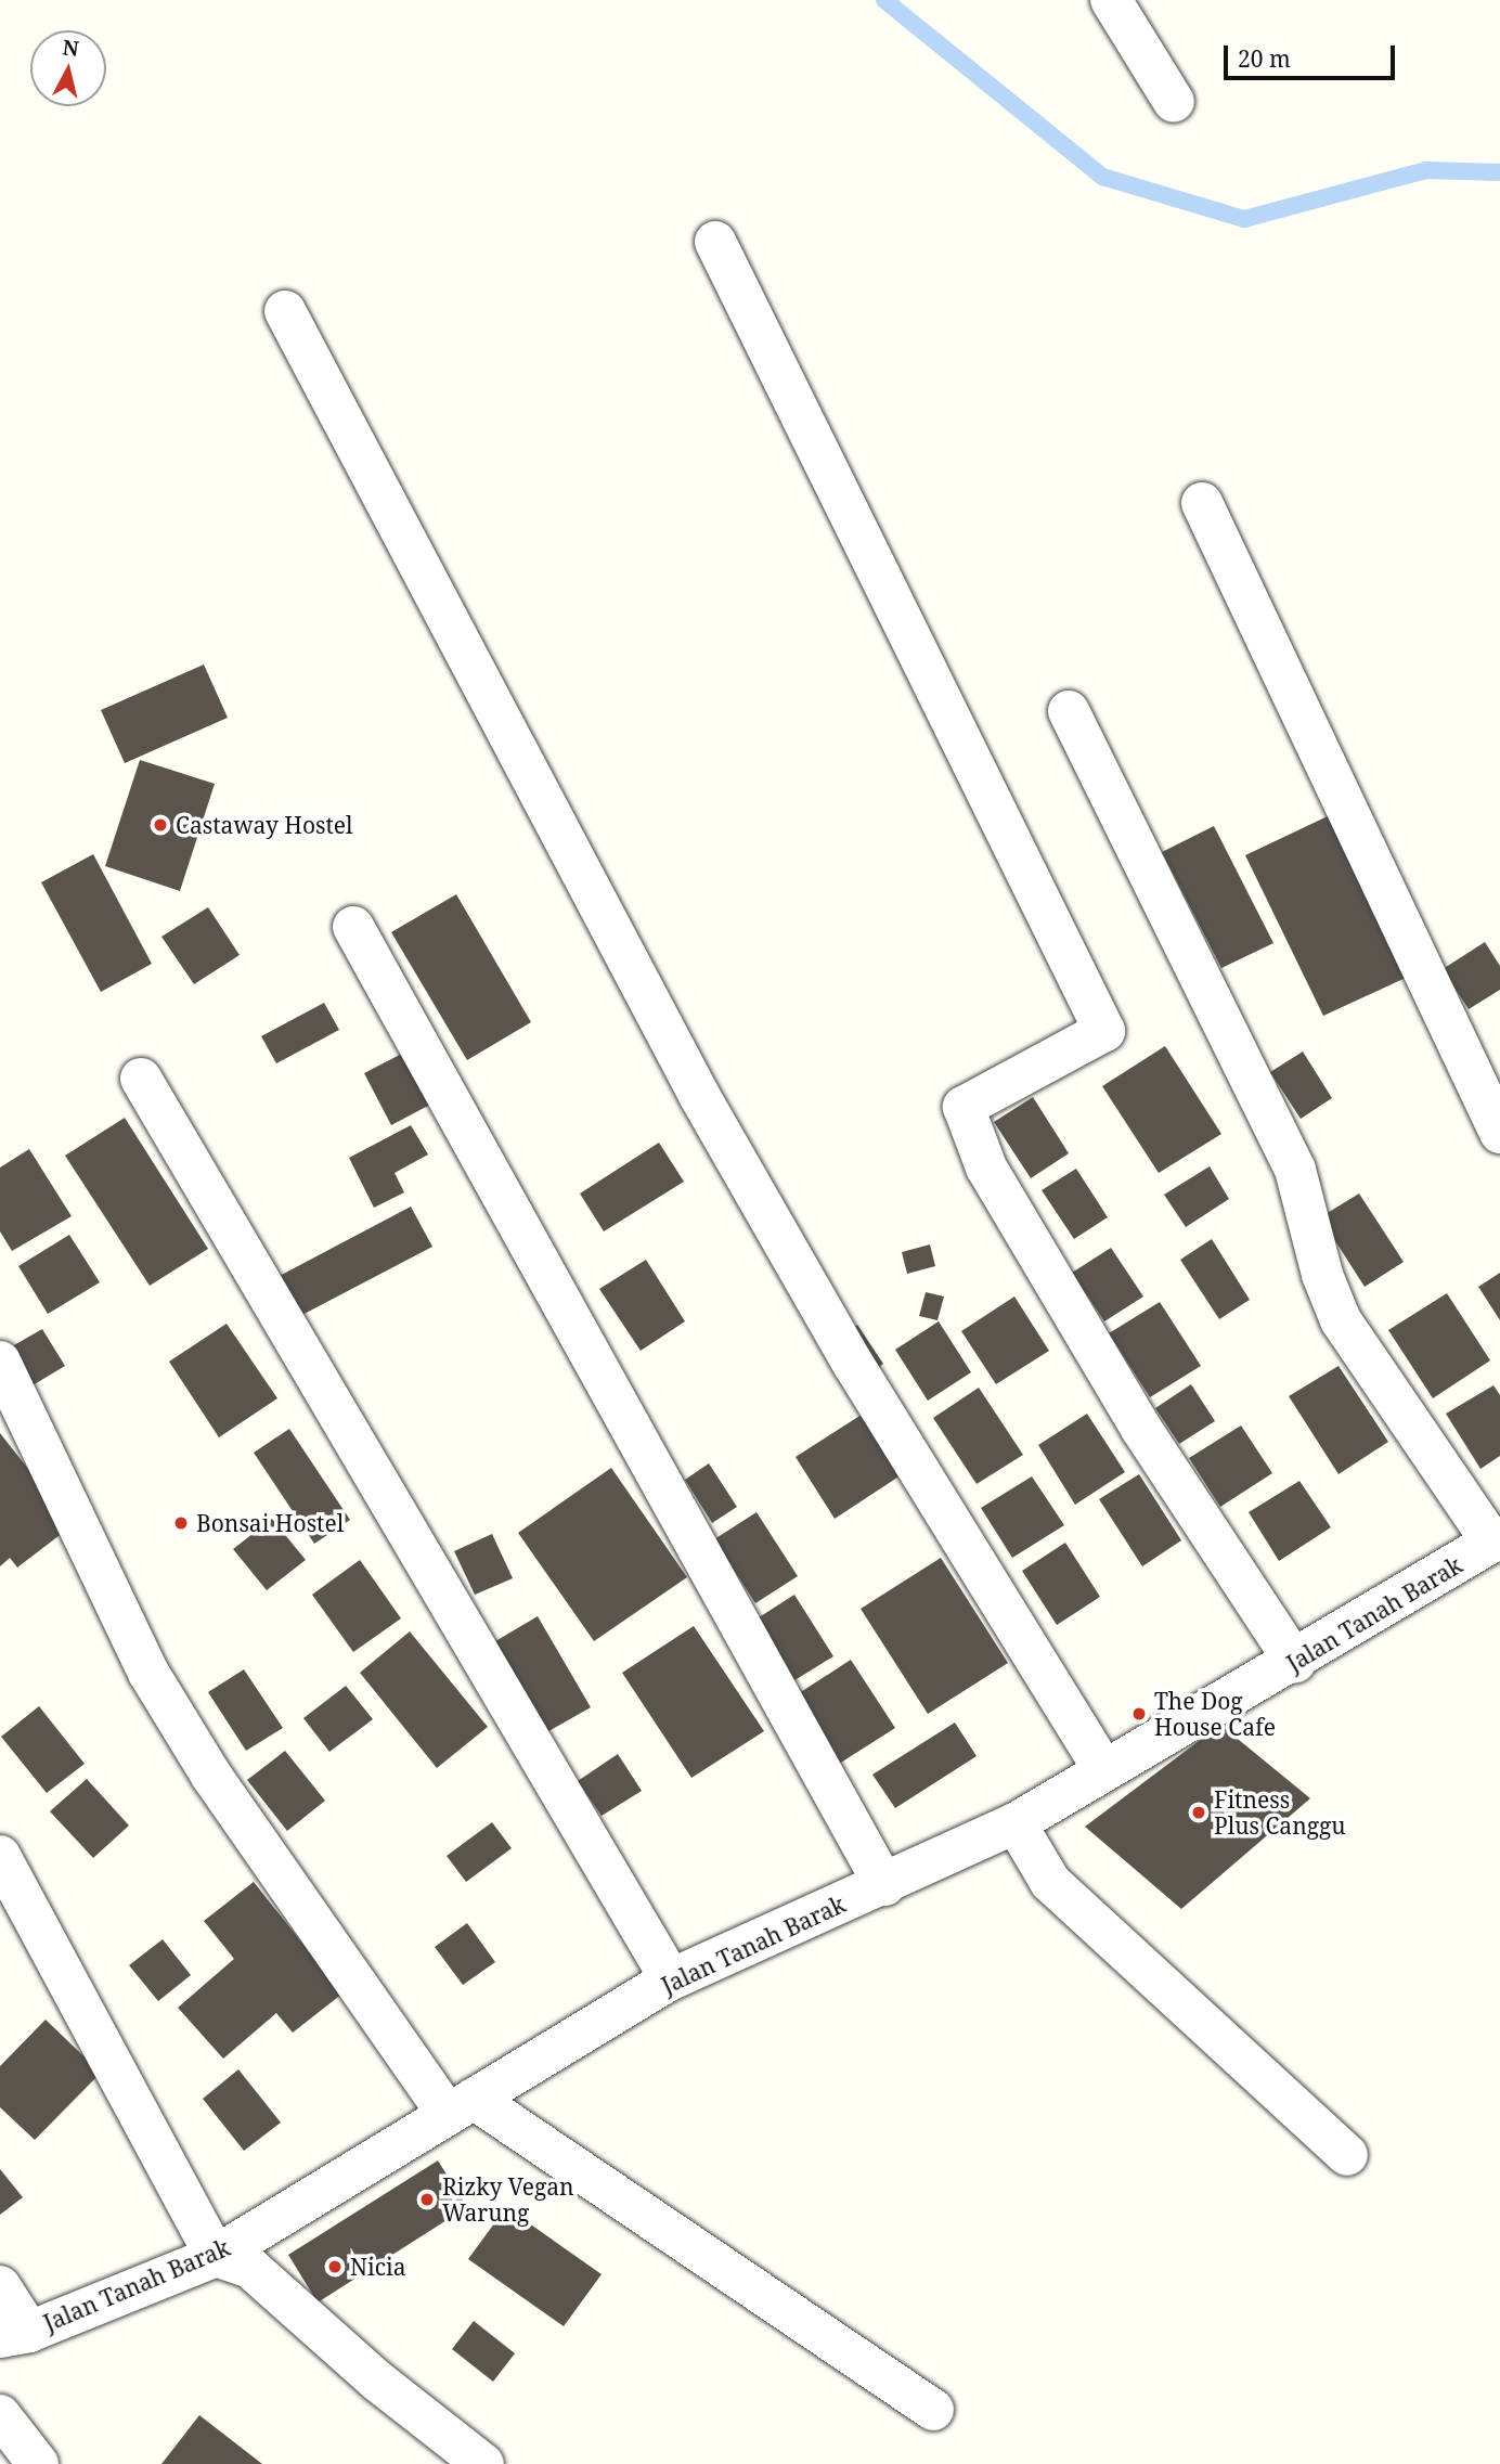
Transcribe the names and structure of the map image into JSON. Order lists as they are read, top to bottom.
{
  "streets": {
    "street": ["Jalan Tanah Barak"]
  },
  "places": [
    "Castaway Hostel",
    "Bonsai Hostel",
    "The Dog House Cafe",
    "Fitness Plus Canggu",
    "Rizky Vegan Warung",
    "Nicia"
  ],
  "scale_bar": "20 m",
  "north": "top"
}
